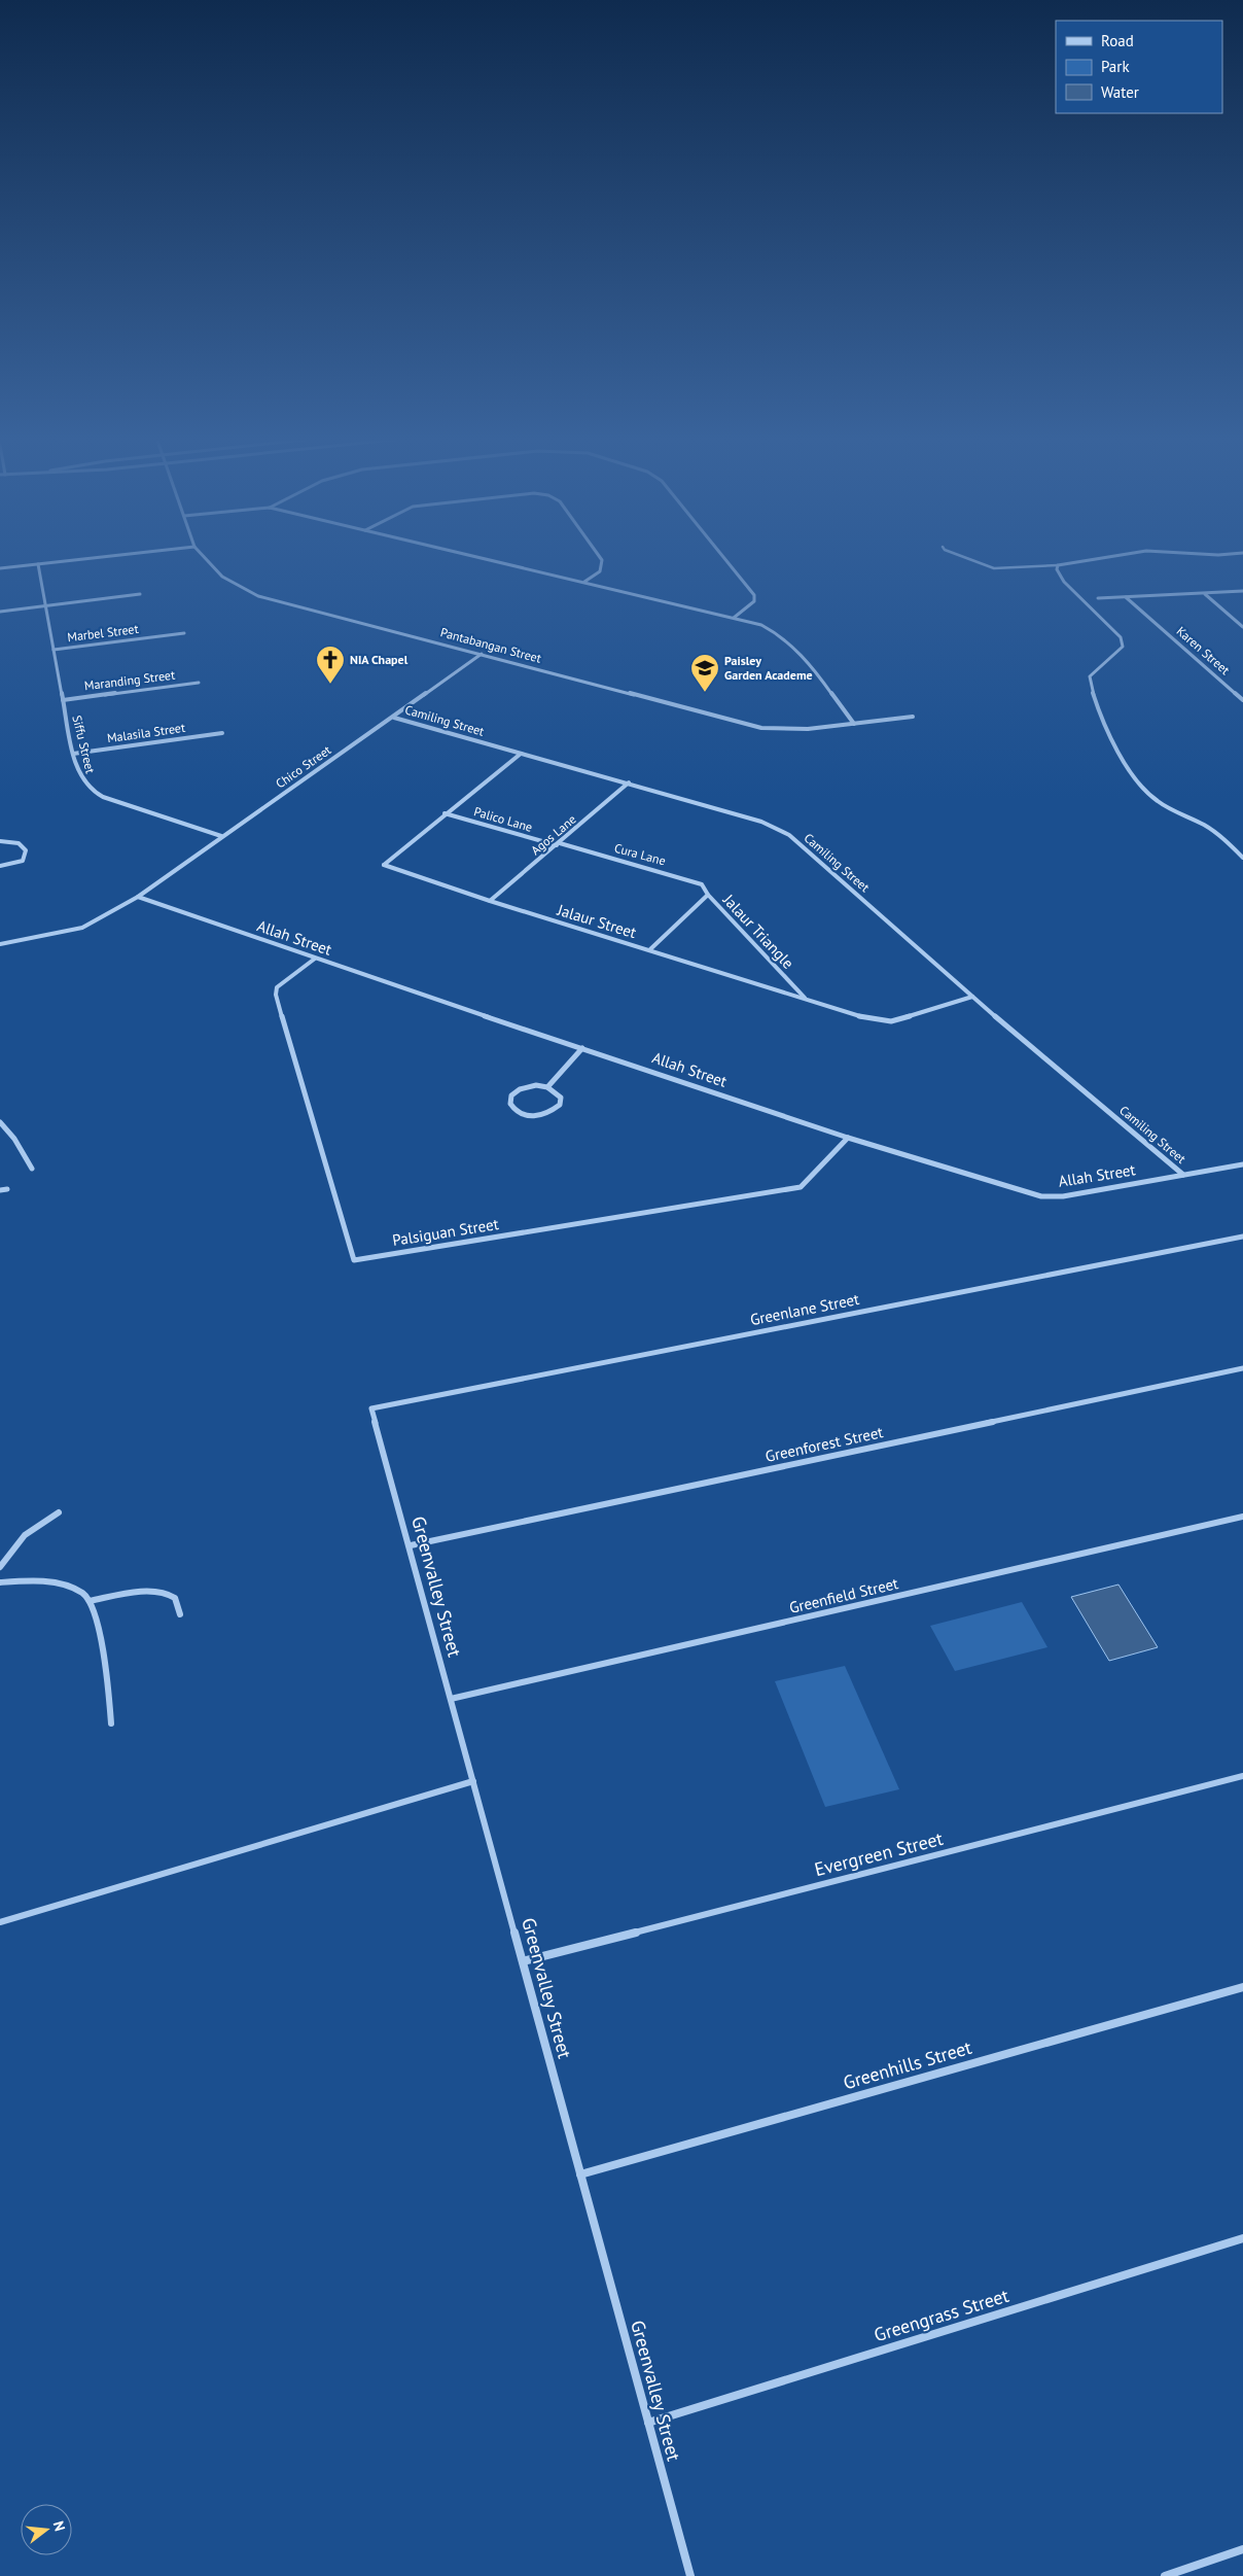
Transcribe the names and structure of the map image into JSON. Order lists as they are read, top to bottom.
{
  "streets": {
    "street": [
      "Marbel Street",
      "Pantabangan Street",
      "Karen Street",
      "Maranding Street",
      "Camiling Street",
      "Malasila Street",
      "Siffu Street",
      "Chico Street",
      "Palico Lane",
      "Agos Lane",
      "Cura Lane",
      "Jalaur Street",
      "Jalaur Triangle",
      "Allah Street",
      "Palsiguan Street",
      "Greenlane Street",
      "Greenforest Street",
      "Greenvalley Street",
      "Greenfield Street",
      "Evergreen Street",
      "Greenhills Street",
      "Greengrass Street"
    ]
  },
  "crossings": [
    ["Marbel Street", "Siffu Street"],
    ["Pantabangan Street", "Chico Street"],
    ["Maranding Street", "Siffu Street"],
    ["Camiling Street", "Chico Street"],
    ["Camiling Street", "Agos Lane"],
    ["Camiling Street", "Jalaur Street"],
    ["Camiling Street", "Allah Street"],
    ["Malasila Street", "Siffu Street"],
    ["Siffu Street", "Chico Street"],
    ["Chico Street", "Allah Street"],
    ["Palico Lane", "Agos Lane"],
    ["Palico Lane", "Cura Lane"],
    ["Palico Lane", "Jalaur Street"],
    ["Agos Lane", "Cura Lane"],
    ["Agos Lane", "Jalaur Street"],
    ["Cura Lane", "Jalaur Triangle"],
    ["Jalaur Street", "Jalaur Triangle"],
    ["Allah Street", "Palsiguan Street"],
    ["Greenlane Street", "Greenvalley Street"],
    ["Greenforest Street", "Greenvalley Street"],
    ["Greenvalley Street", "Greenfield Street"],
    ["Greenvalley Street", "Evergreen Street"],
    ["Greenvalley Street", "Greenhills Street"],
    ["Greenvalley Street", "Greengrass Street"]
  ],
  "places": {
    "church": ["NIA Chapel"],
    "school or university": ["Paisley Garden Academe"]
  },
  "legend": ["Road", "Park", "Water"],
  "north": "right"
}
